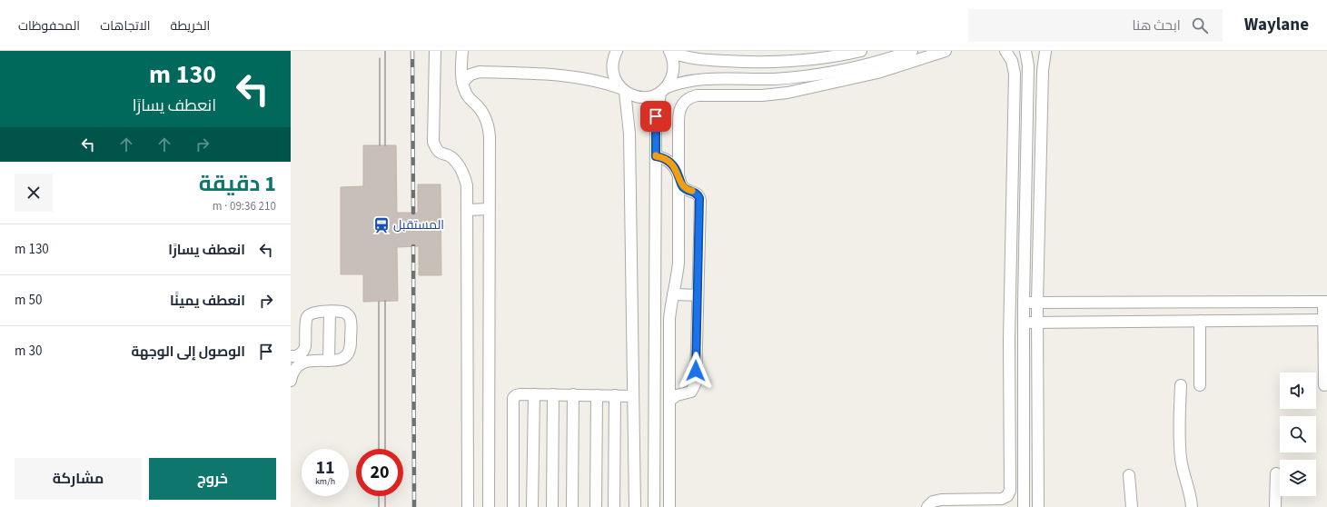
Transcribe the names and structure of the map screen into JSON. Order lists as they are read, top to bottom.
{
  "places": {
    "station": ["المستقبل"]
  },
  "page": {
    "header": "Waylane",
    "search": "ابحث هنا",
    "nav": ["الخريطة", "الاتجاهات", "المحفوظات"],
    "turn": ["130 m", "انعطف يسارًا"],
    "heading": ["1 دقيقة", "210 m · 09:36"],
    "list": [
      {
        "name": "انعطف يسارًا",
        "value": "130 m"
      },
      {
        "name": "انعطف يمينًا",
        "value": "50 m"
      },
      {
        "name": "الوصول إلى الوجهة",
        "value": "30 m"
      }
    ],
    "speed": "11 km/h",
    "limit": "20",
    "buttons": ["خروج", "مشاركة"]
  }
}
